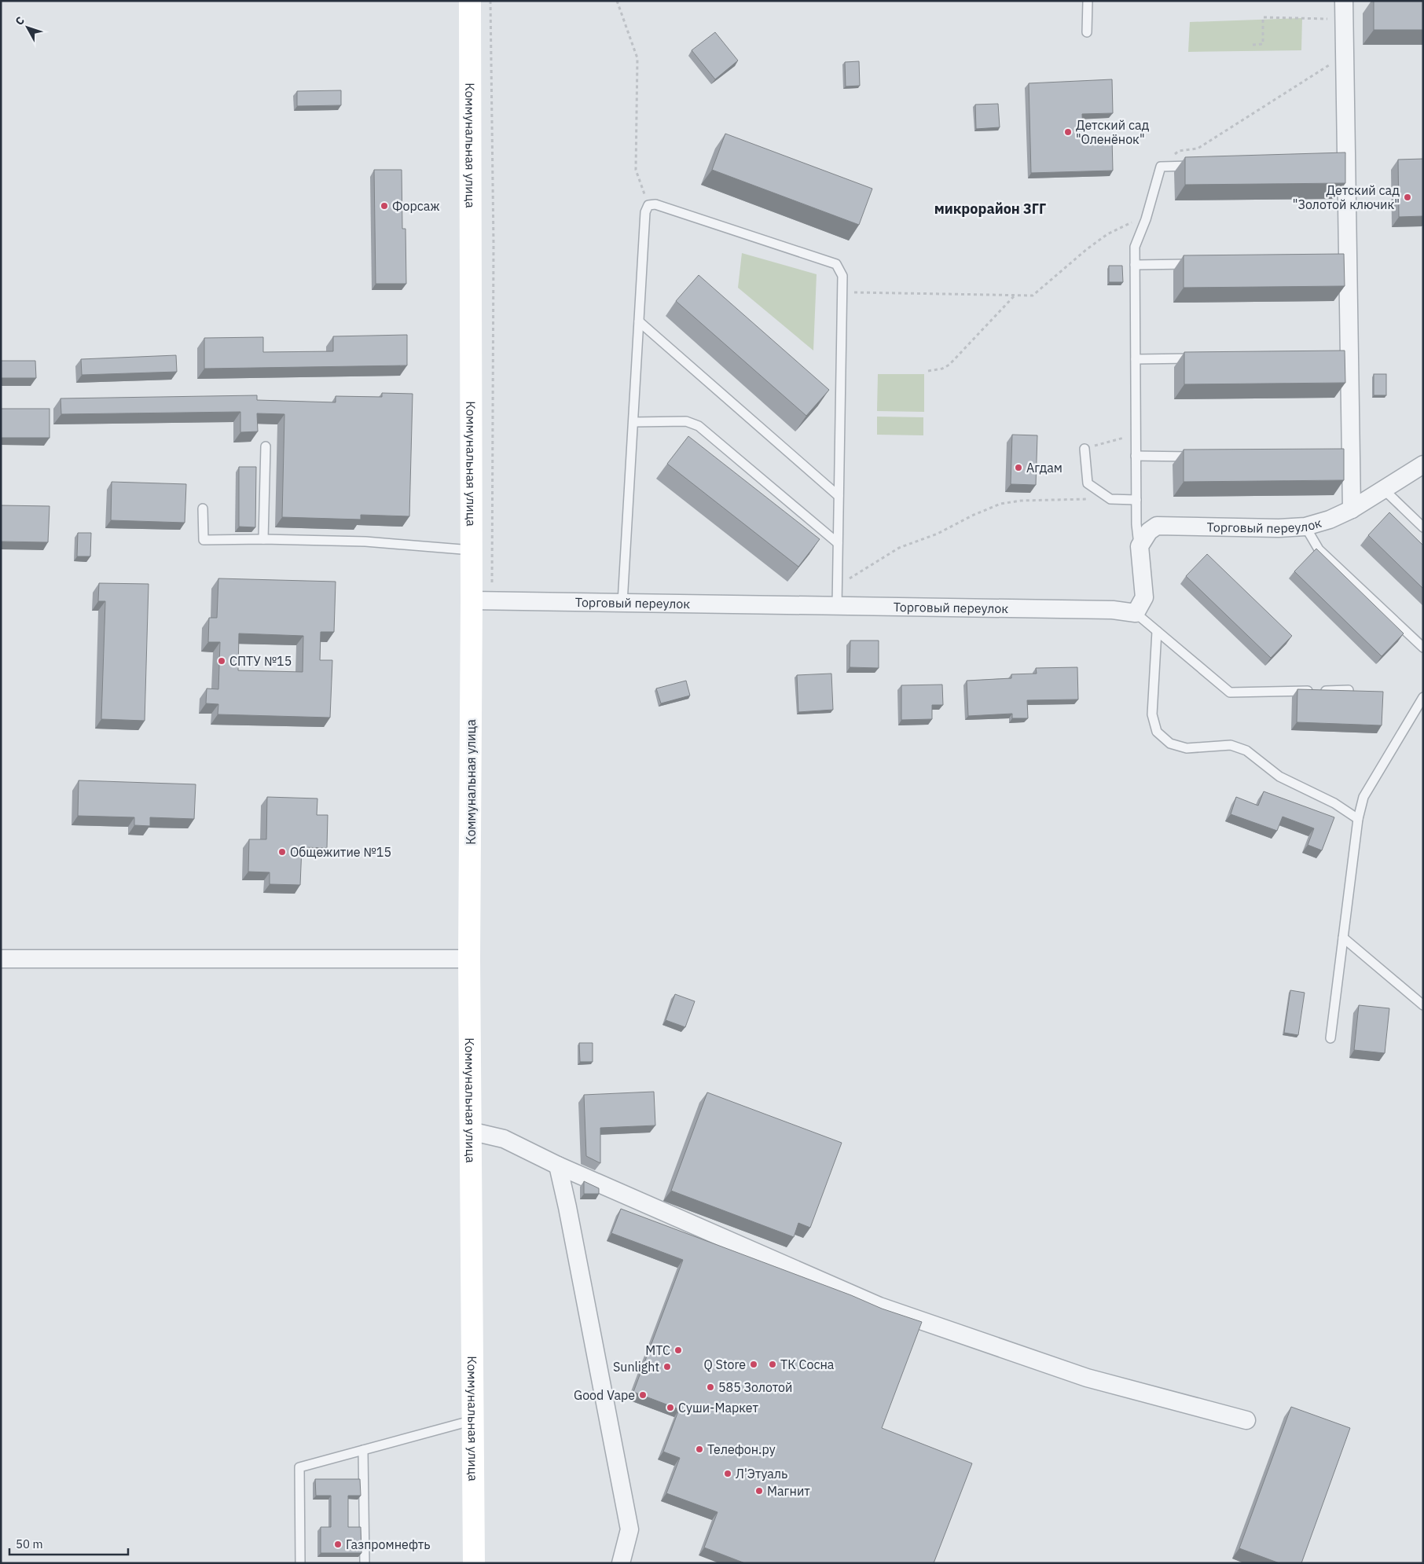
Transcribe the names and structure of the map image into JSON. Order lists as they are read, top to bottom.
{
  "streets": {
    "main road": ["Коммунальная улица"],
    "street": ["Торговый переулок"]
  },
  "crossings": [
    ["Коммунальная улица", "Торговый переулок"]
  ],
  "districts": ["микрорайон 3ГГ"],
  "places": [
    "Детский сад \"Оленёнок\"",
    "Детский сад \"Золотой ключик\"",
    "Форсаж",
    "Агдам",
    "СПТУ №15",
    "Общежитие №15",
    "МТС",
    "Q Store",
    "ТК Сосна",
    "Sunlight",
    "585 Золотой",
    "Good Vape",
    "Суши-Маркет",
    "Телефон.ру",
    "Л'Этуаль",
    "Магнит",
    "Газпромнефть"
  ],
  "scale_bar": "50 m",
  "north": "top left"
}
